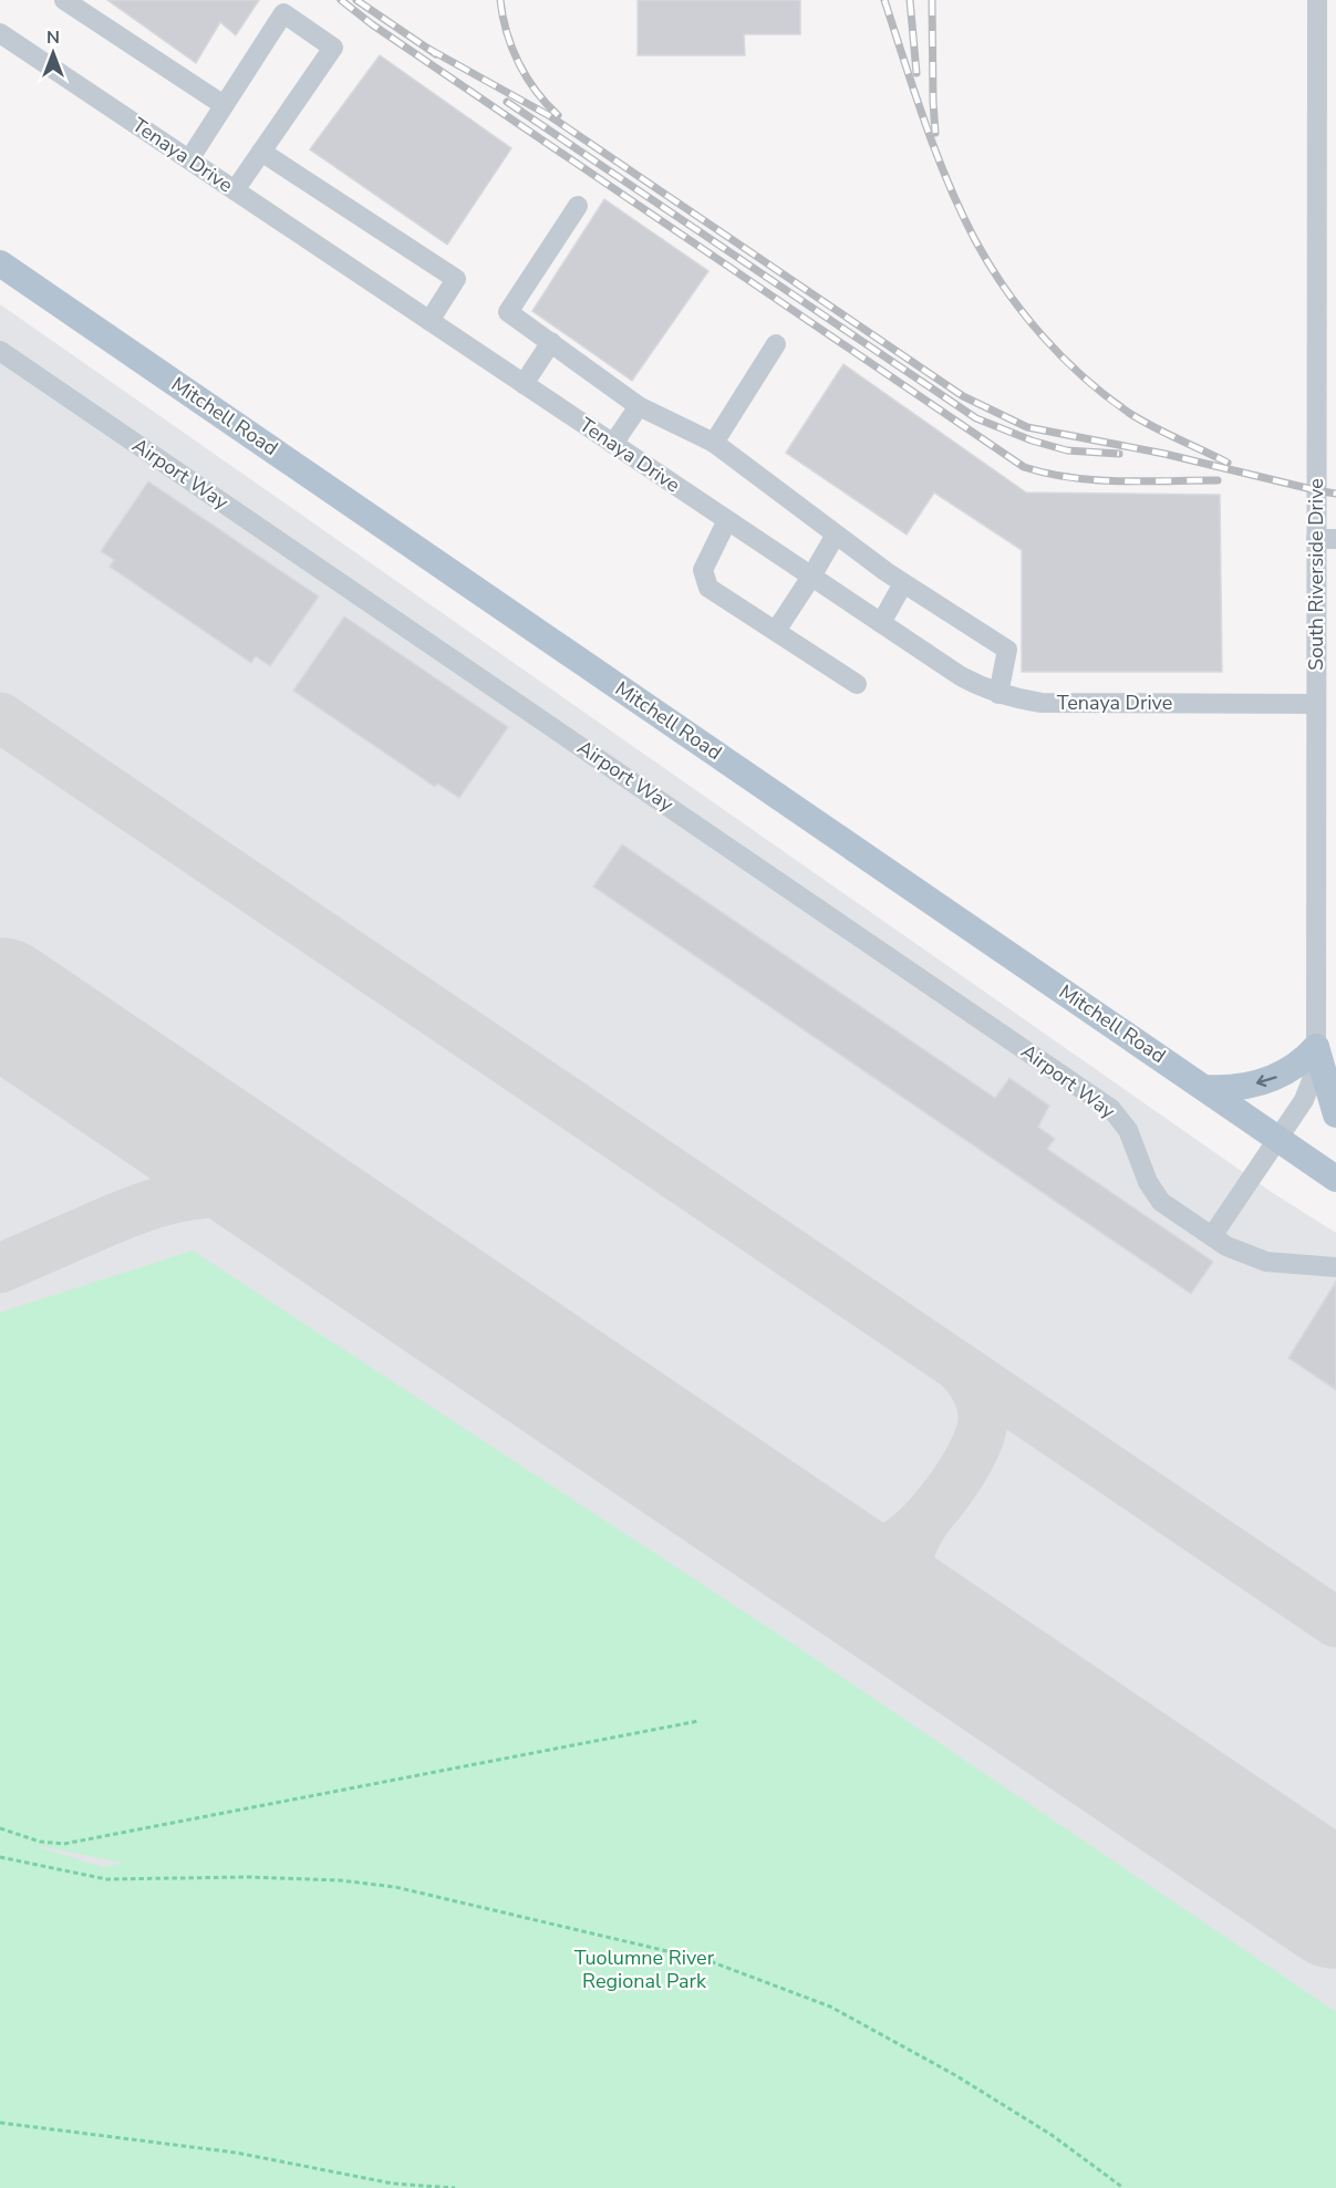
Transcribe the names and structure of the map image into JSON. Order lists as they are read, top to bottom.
{
  "streets": {
    "main road": ["Mitchell Road"],
    "street": ["Tenaya Drive", "Airport Way", "South Riverside Drive"]
  },
  "crossings": [
    ["Tenaya Drive", "South Riverside Drive"],
    ["Mitchell Road", "South Riverside Drive"]
  ],
  "parks": ["Tuolumne River Regional Park"],
  "north": "top"
}
